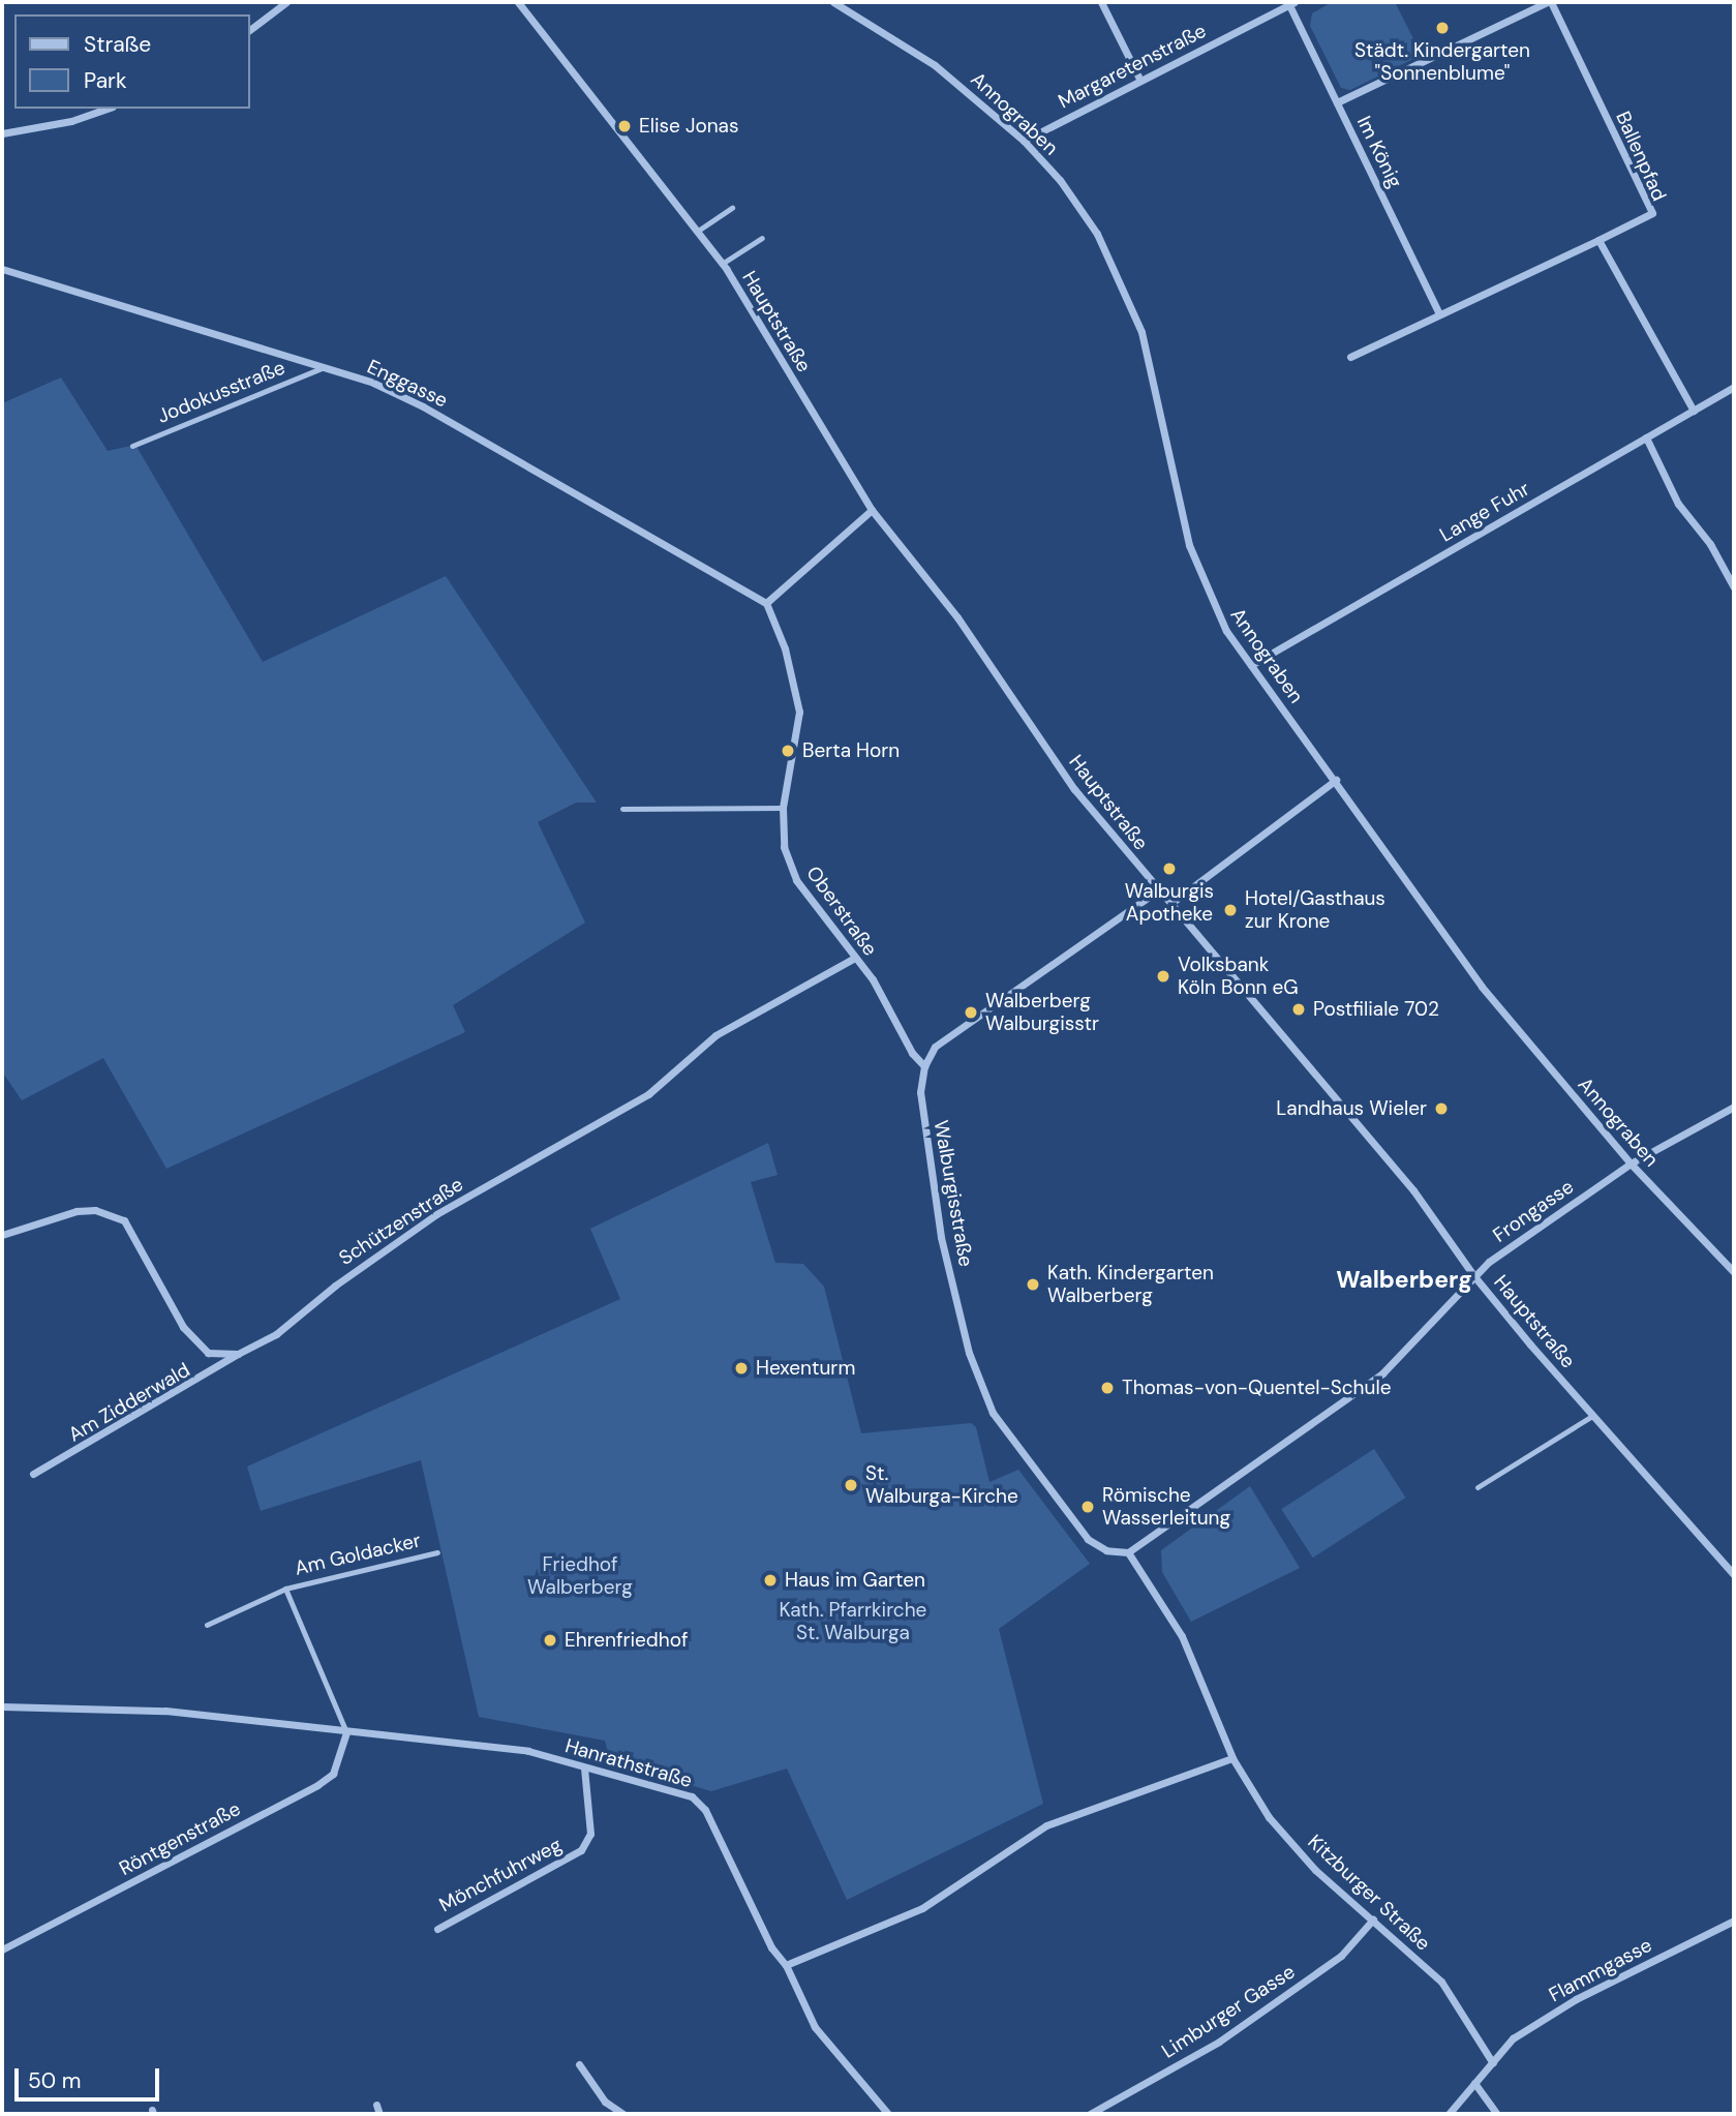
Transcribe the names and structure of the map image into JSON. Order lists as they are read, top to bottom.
{
  "streets": {
    "street": [
      "Margaretenstraße",
      "Annograben",
      "Im König",
      "Ballenpfad",
      "Hauptstraße",
      "Enggasse",
      "Lange Fuhr",
      "Oberstraße",
      "Walburgisstraße",
      "Frongasse",
      "Schützenstraße",
      "Am Zidderwald",
      "Hanrathstraße",
      "Röntgenstraße",
      "Mönchfuhrweg",
      "Kitzburger Straße",
      "Flammgasse",
      "Limburger Gasse"
    ],
    "lane": ["Jodokusstraße", "Am Goldacker"]
  },
  "crossings": [
    ["Margaretenstraße", "Annograben"],
    ["Margaretenstraße", "Im König"],
    ["Annograben", "Lange Fuhr"],
    ["Annograben", "Frongasse"],
    ["Hauptstraße", "Frongasse"],
    ["Enggasse", "Jodokusstraße"],
    ["Enggasse", "Oberstraße"],
    ["Oberstraße", "Walburgisstraße"],
    ["Oberstraße", "Schützenstraße"],
    ["Walburgisstraße", "Frongasse"],
    ["Walburgisstraße", "Kitzburger Straße"],
    ["Frongasse", "Kitzburger Straße"],
    ["Schützenstraße", "Am Zidderwald"],
    ["Am Goldacker", "Hanrathstraße"],
    ["Am Goldacker", "Röntgenstraße"],
    ["Hanrathstraße", "Röntgenstraße"],
    ["Hanrathstraße", "Mönchfuhrweg"],
    ["Kitzburger Straße", "Flammgasse"],
    ["Kitzburger Straße", "Limburger Gasse"]
  ],
  "districts": ["Walberberg"],
  "parks": ["Friedhof Walberberg", "Kath. Pfarrkirche St. Walburga"],
  "places": [
    "Städt. Kindergarten \"Sonnenblume\"",
    "Elise Jonas",
    "Berta Horn",
    "Walburgis Apotheke",
    "Hotel/Gasthaus zur Krone",
    "Volksbank Köln Bonn eG",
    "Postfiliale 702",
    "Walberberg Walburgisstr",
    "Landhaus Wieler",
    "Kath. Kindergarten Walberberg",
    "Hexenturm",
    "Thomas-von-Quentel-Schule",
    "St. Walburga-Kirche",
    "Römische Wasserleitung",
    "Haus im Garten",
    "Ehrenfriedhof"
  ],
  "legend": ["Straße", "Park"],
  "scale_bar": "50 m"
}
